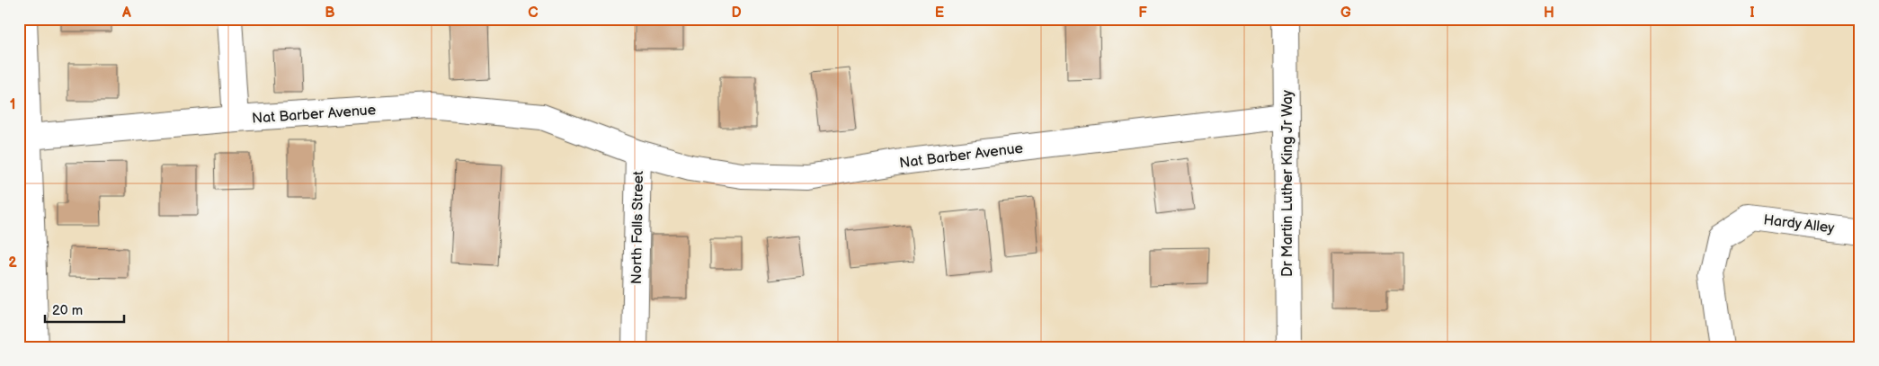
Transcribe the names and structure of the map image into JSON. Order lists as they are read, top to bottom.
{
  "streets": {
    "street": [
      "Nat Barber Avenue",
      "Dr Martin Luther King Jr Way",
      "Hardy Alley",
      "North Falls Street"
    ]
  },
  "crossings": [
    ["Nat Barber Avenue", "Dr Martin Luther King Jr Way"],
    ["Nat Barber Avenue", "North Falls Street"]
  ],
  "scale_bar": "20 m",
  "grid": {
    "columns": [
      "A",
      "B",
      "C",
      "D",
      "E",
      "F",
      "G",
      "H",
      "I"
    ],
    "rows": ["1", "2"]
  }
}
